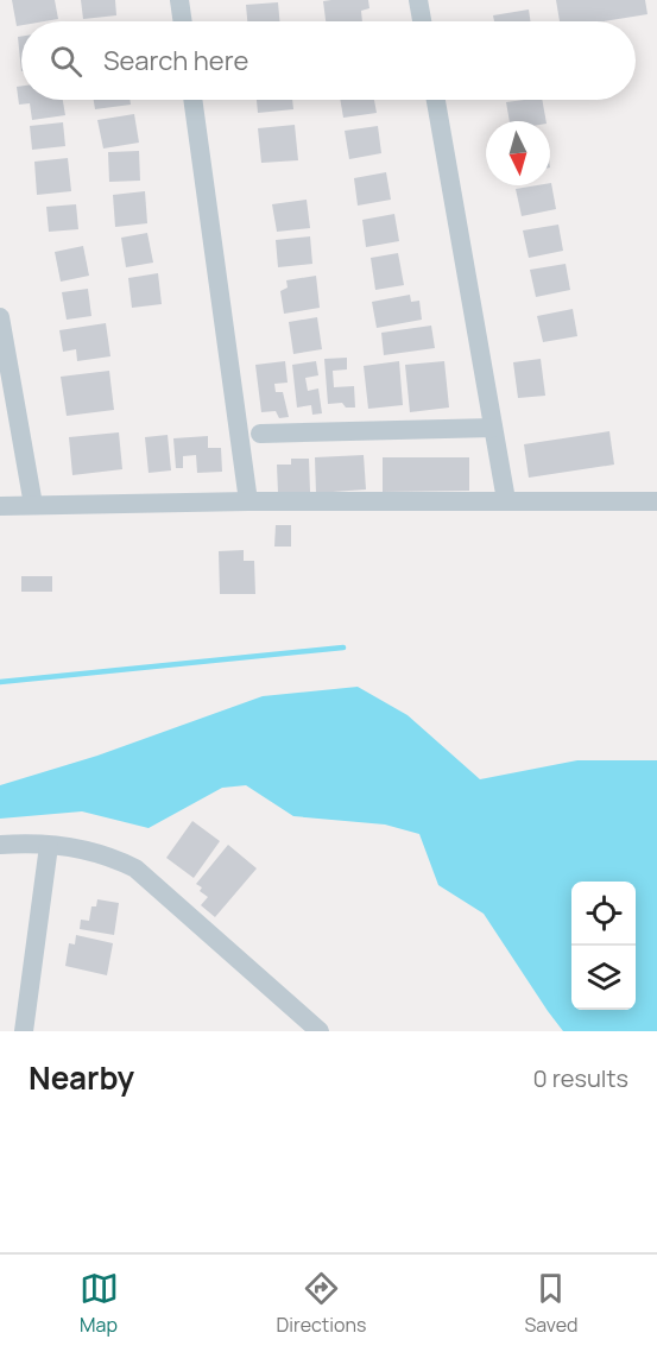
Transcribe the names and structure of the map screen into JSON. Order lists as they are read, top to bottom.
{
  "north": "bottom",
  "page": {
    "search": "Search here",
    "heading": ["Nearby", "0 results"],
    "nav": ["Map", "Directions", "Saved"]
  }
}
